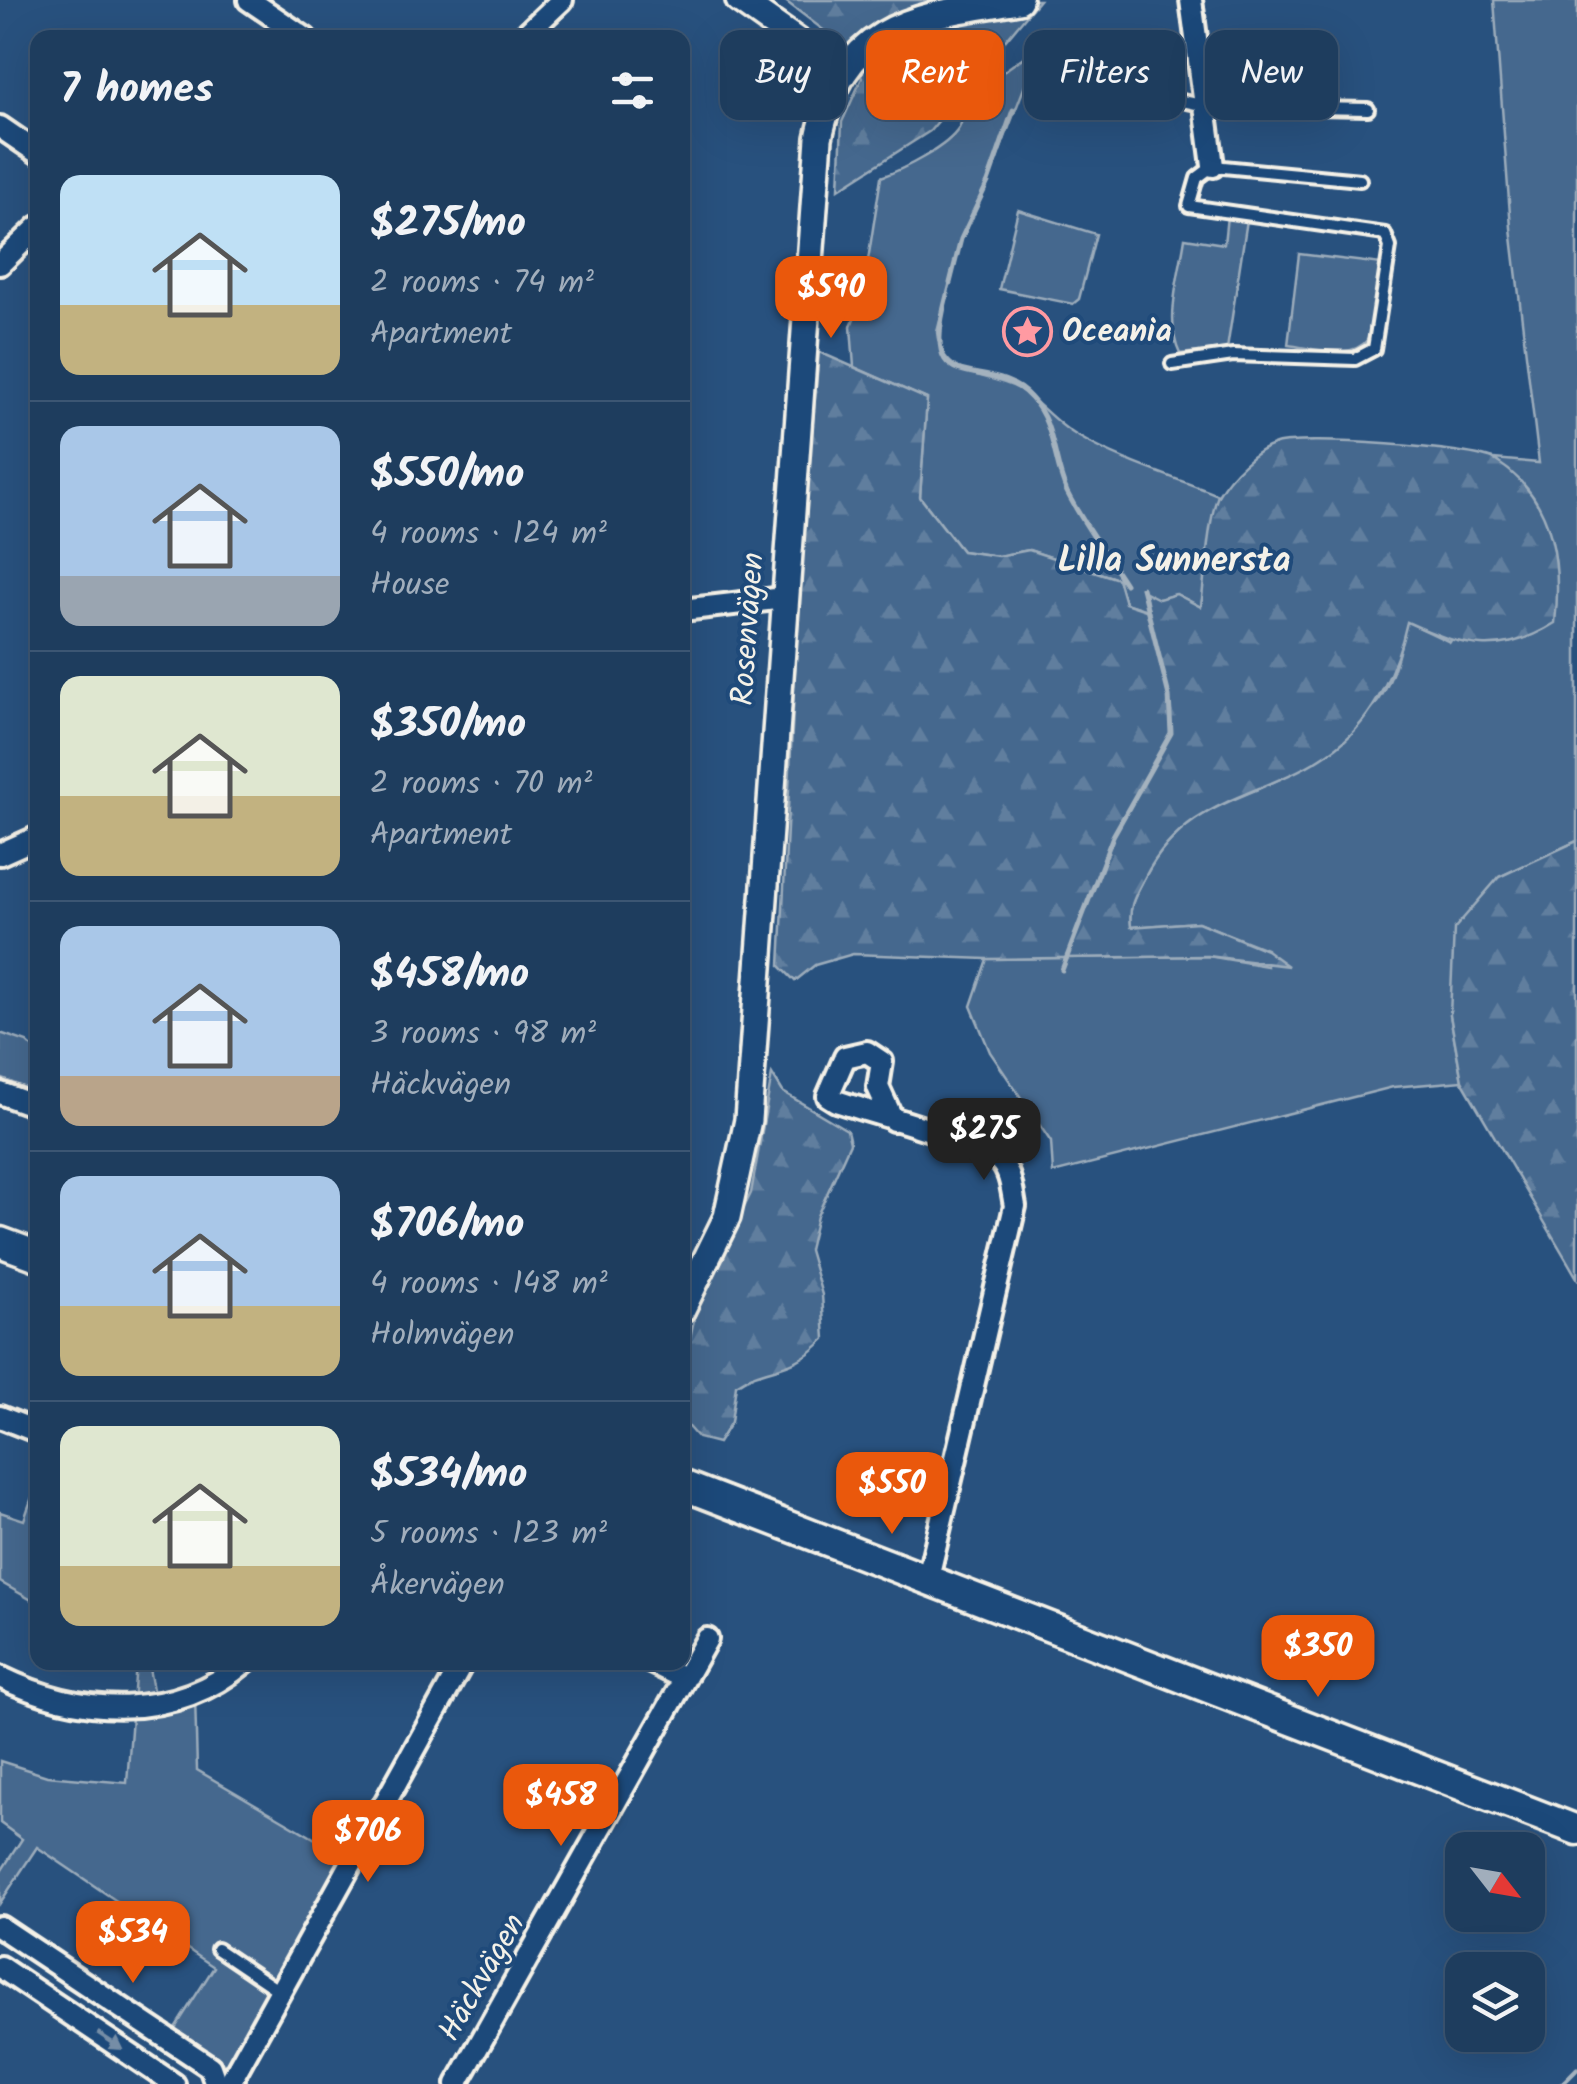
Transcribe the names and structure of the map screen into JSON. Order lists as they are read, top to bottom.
{
  "streets": {
    "street": ["Rosenvägen", "Häckvägen"]
  },
  "districts": ["Lilla Sunnersta"],
  "places": {
    "place": ["Oceania"]
  },
  "north": "bottom right",
  "page": {
    "chip": [
      "Buy",
      "Rent",
      "Filters",
      "New"
    ],
    "heading": "7 homes",
    "list": [
      {
        "name": "$275/mo",
        "note": "2 rooms · 74 m² · Apartment"
      },
      {
        "name": "$550/mo",
        "note": "4 rooms · 124 m² · House"
      },
      {
        "name": "$350/mo",
        "note": "2 rooms · 70 m² · Apartment"
      },
      {
        "name": "$458/mo",
        "note": "3 rooms · 98 m² · Häckvägen"
      },
      {
        "name": "$706/mo",
        "note": "4 rooms · 148 m² · Holmvägen"
      },
      {
        "name": "$534/mo",
        "note": "5 rooms · 123 m² · Åkervägen"
      }
    ],
    "price": [
      "$590",
      "$275",
      "$550",
      "$350",
      "$458",
      "$706",
      "$534"
    ]
  }
}
